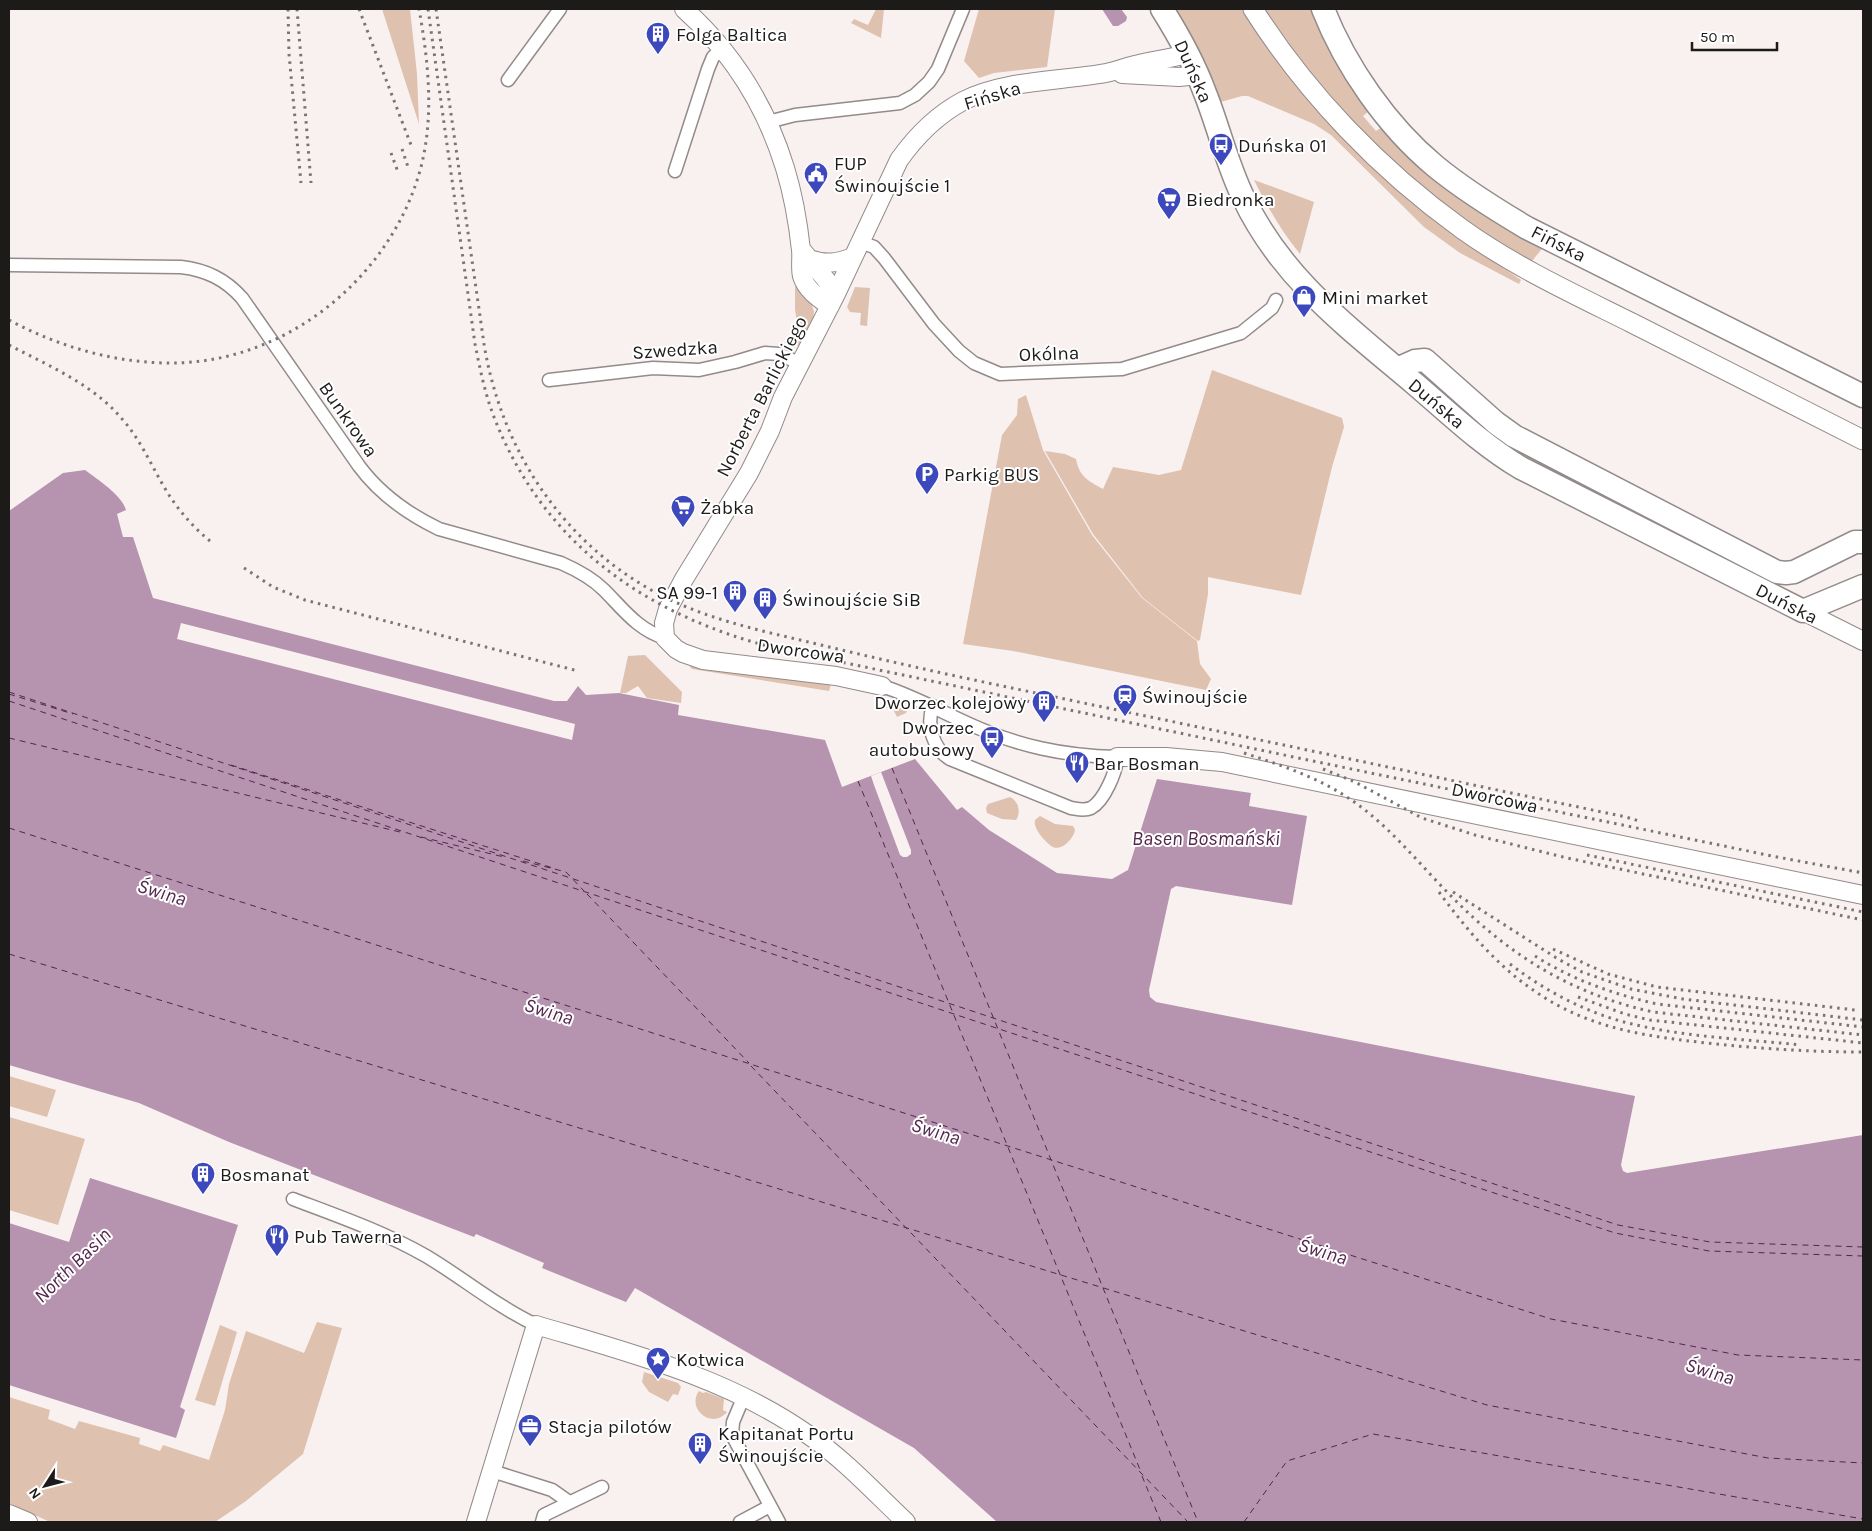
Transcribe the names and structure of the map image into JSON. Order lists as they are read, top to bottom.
{
  "streets": {
    "highway": ["Duńska", "Fińska"],
    "street": [
      "Szwedzka",
      "Okólna",
      "Norberta Barlickiego",
      "Bunkrowa",
      "Dworcowa"
    ]
  },
  "crossings": [
    ["Duńska", "Fińska"],
    ["Fińska", "Okólna"],
    ["Fińska", "Norberta Barlickiego"],
    ["Szwedzka", "Norberta Barlickiego"],
    ["Okólna", "Norberta Barlickiego"],
    ["Norberta Barlickiego", "Bunkrowa"],
    ["Norberta Barlickiego", "Dworcowa"],
    ["Bunkrowa", "Dworcowa"]
  ],
  "water": ["Basen Bosmański", "Świna", "North Basin"],
  "places": {
    "building": [
      "Folga Baltica",
      "SA 99-1",
      "Świnoujście SiB",
      "Dworzec kolejowy",
      "Bosmanat",
      "Kapitanat Portu Świnoujście"
    ],
    "bus stop": ["Duńska 01", "Dworzec autobusowy"],
    "public building": ["FUP Świnoujście 1"],
    "supermarket": ["Biedronka", "Żabka"],
    "shop": ["Mini market"],
    "parking": ["Parkig BUS"],
    "station": ["Świnoujście"],
    "restaurant": ["Bar Bosman", "Pub Tawerna"],
    "place": ["Kotwica"],
    "office": ["Stacja pilotów"]
  },
  "scale_bar": "50 m",
  "north": "bottom left"
}
